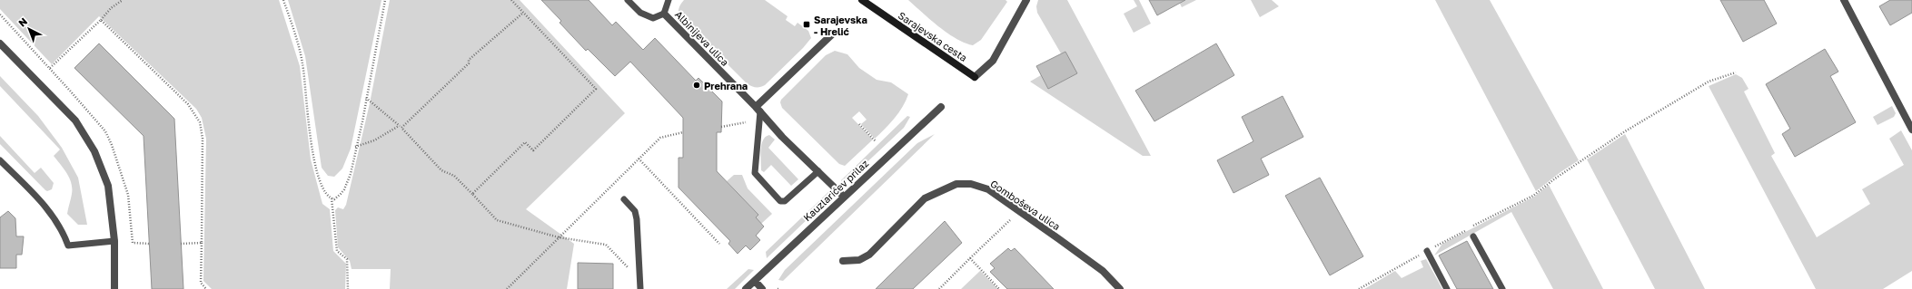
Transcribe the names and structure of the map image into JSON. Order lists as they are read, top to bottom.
{
  "streets": {
    "main road": ["Sarajevska cesta"],
    "street": ["Albinijeva ulica", "Kauzlarićev prilaz", "Gomboševa ulica"]
  },
  "crossings": [
    ["Albinijeva ulica", "Kauzlarićev prilaz"]
  ],
  "places": {
    "transit": ["Sarajevska - Hrelić"],
    "other": ["Prehrana"]
  },
  "north": "top left"
}
